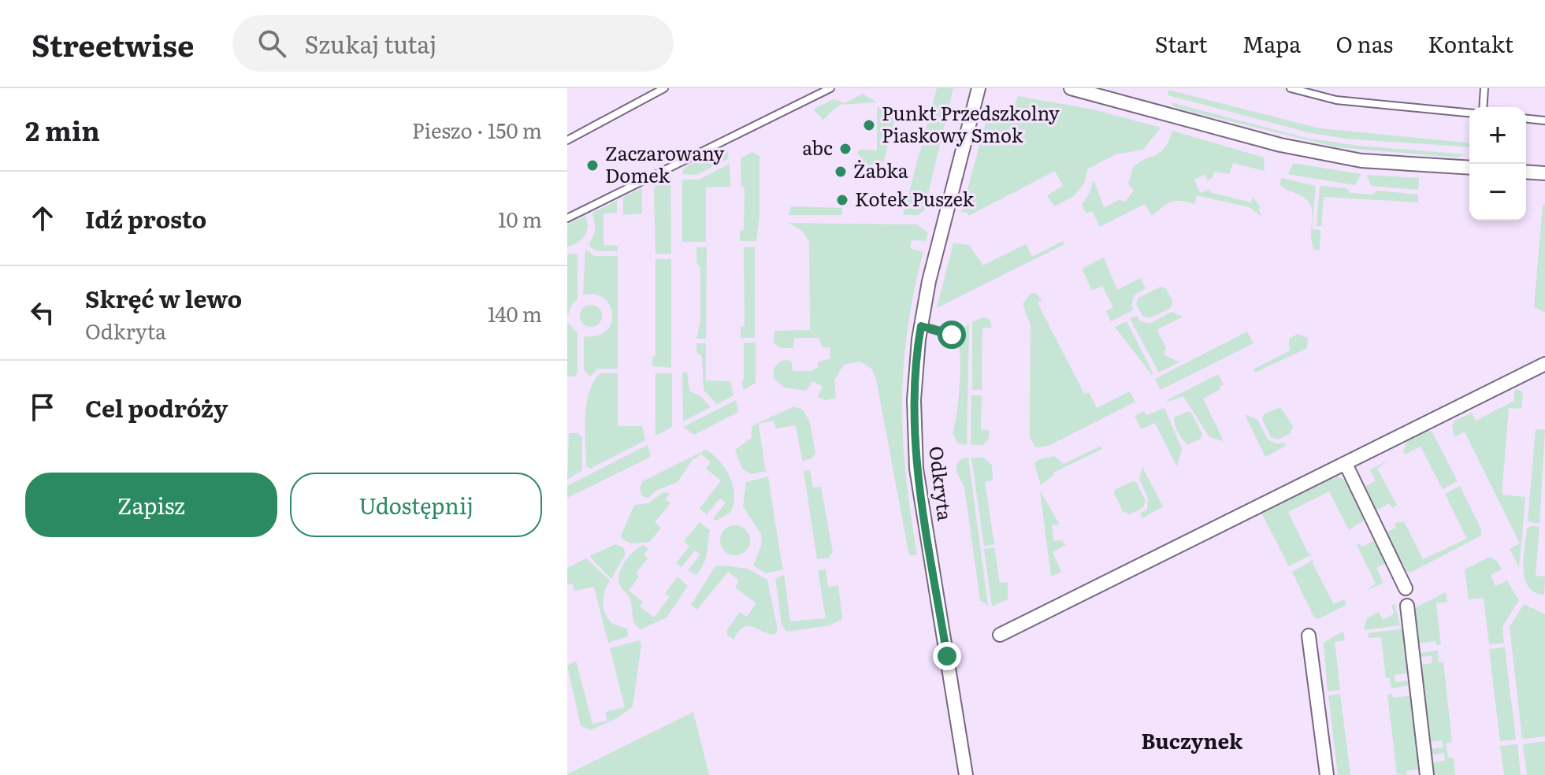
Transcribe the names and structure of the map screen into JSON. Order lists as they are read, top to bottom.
{
  "streets": {
    "street": ["Odkryta"]
  },
  "districts": ["Buczynek"],
  "places": [
    "Punkt Przedszkolny Piaskowy Smok",
    "abc",
    "Zaczarowany Domek",
    "Żabka",
    "Kotek Puszek"
  ],
  "page": {
    "header": "Streetwise",
    "search": "Szukaj tutaj",
    "nav": [
      "Start",
      "Mapa",
      "O nas",
      "Kontakt"
    ],
    "heading": ["2 min", "Pieszo · 150 m"],
    "map_buttons": ["+", "−"],
    "list": [
      ["Idź prosto", "10 m"],
      ["Skręć w lewo", "Odkryta", "140 m"],
      "Cel podróży"
    ],
    "buttons": ["Zapisz", "Udostępnij"]
  }
}
